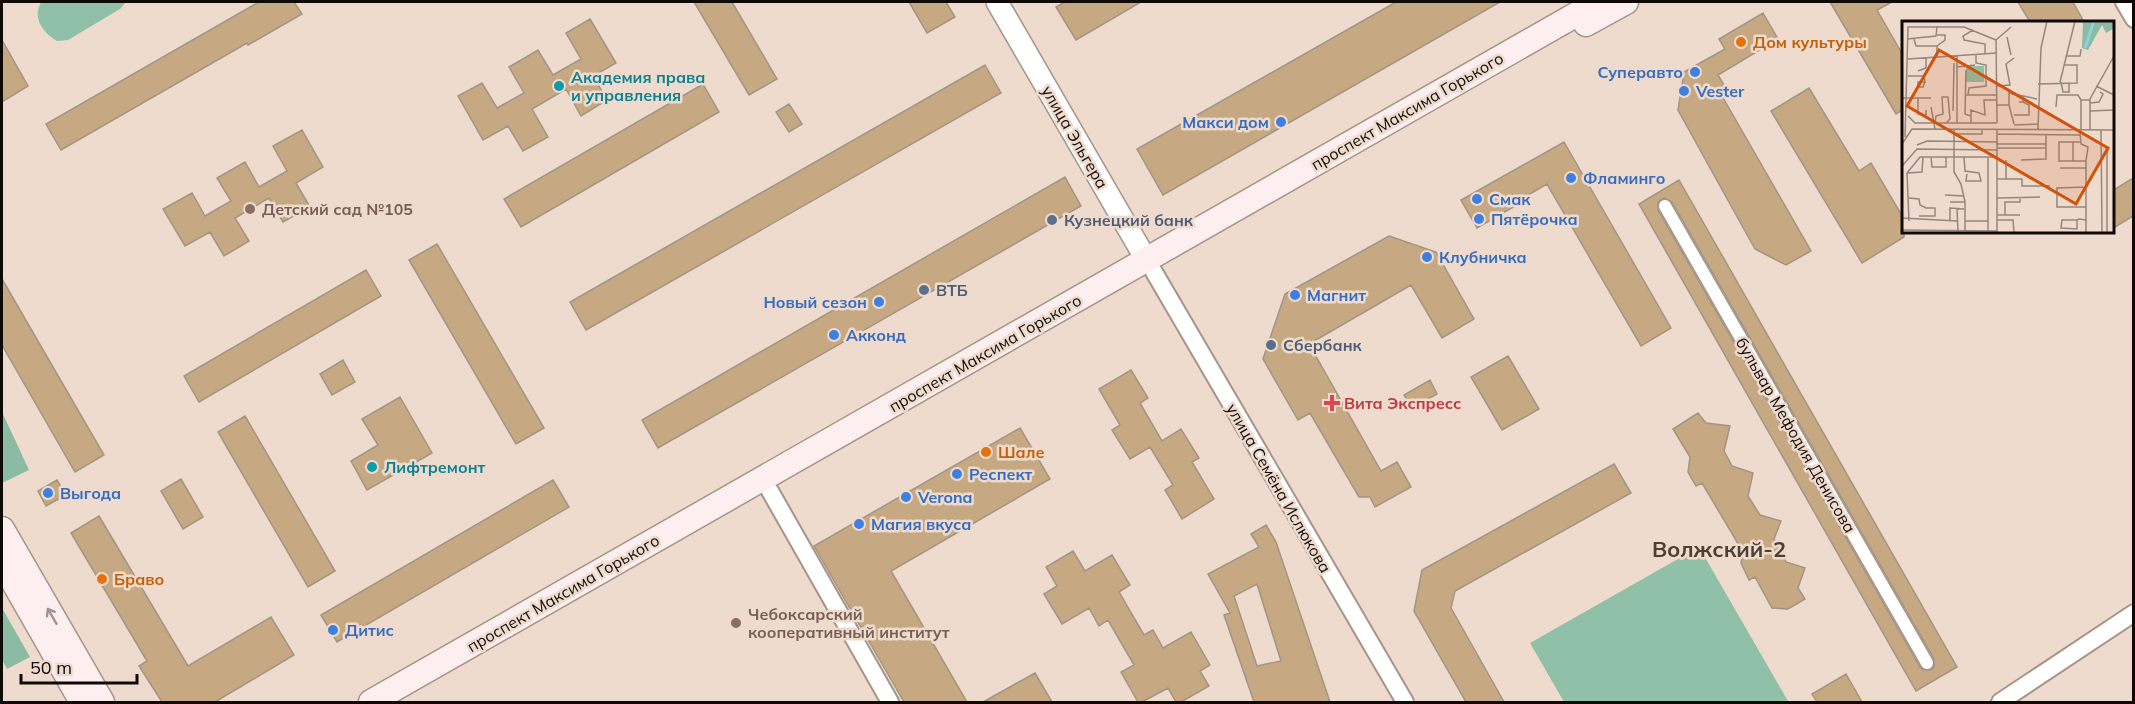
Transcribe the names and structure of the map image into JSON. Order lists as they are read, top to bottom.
{
  "streets": {
    "main road": ["проспект Максима Горького"],
    "street": ["улица Эльгера", "бульвар Мефодия Денисова", "улица Семёна Ислюкова"]
  },
  "crossings": [
    ["проспект Максима Горького", "улица Эльгера"],
    ["проспект Максима Горького", "улица Семёна Ислюкова"],
    ["улица Эльгера", "улица Семёна Ислюкова"]
  ],
  "districts": ["Волжский-2"],
  "places": {
    "other": [
      "Дом культуры",
      "Суперавто",
      "Академия права и управления",
      "Vester",
      "Макси дом",
      "Фламинго",
      "Смак",
      "Детский сад №105",
      "Пятёрочка",
      "Кузнецкий банк",
      "Клубничка",
      "ВТБ",
      "Магнит",
      "Новый сезон",
      "Акконд",
      "Сбербанк",
      "Шале",
      "Лифтремонт",
      "Респект",
      "Выгода",
      "Verona",
      "Магия вкуса",
      "Браво",
      "Чебоксарский кооперативный институт",
      "Дитис"
    ],
    "health": ["Вита Экспресс"]
  },
  "scale_bar": "50 m"
}
